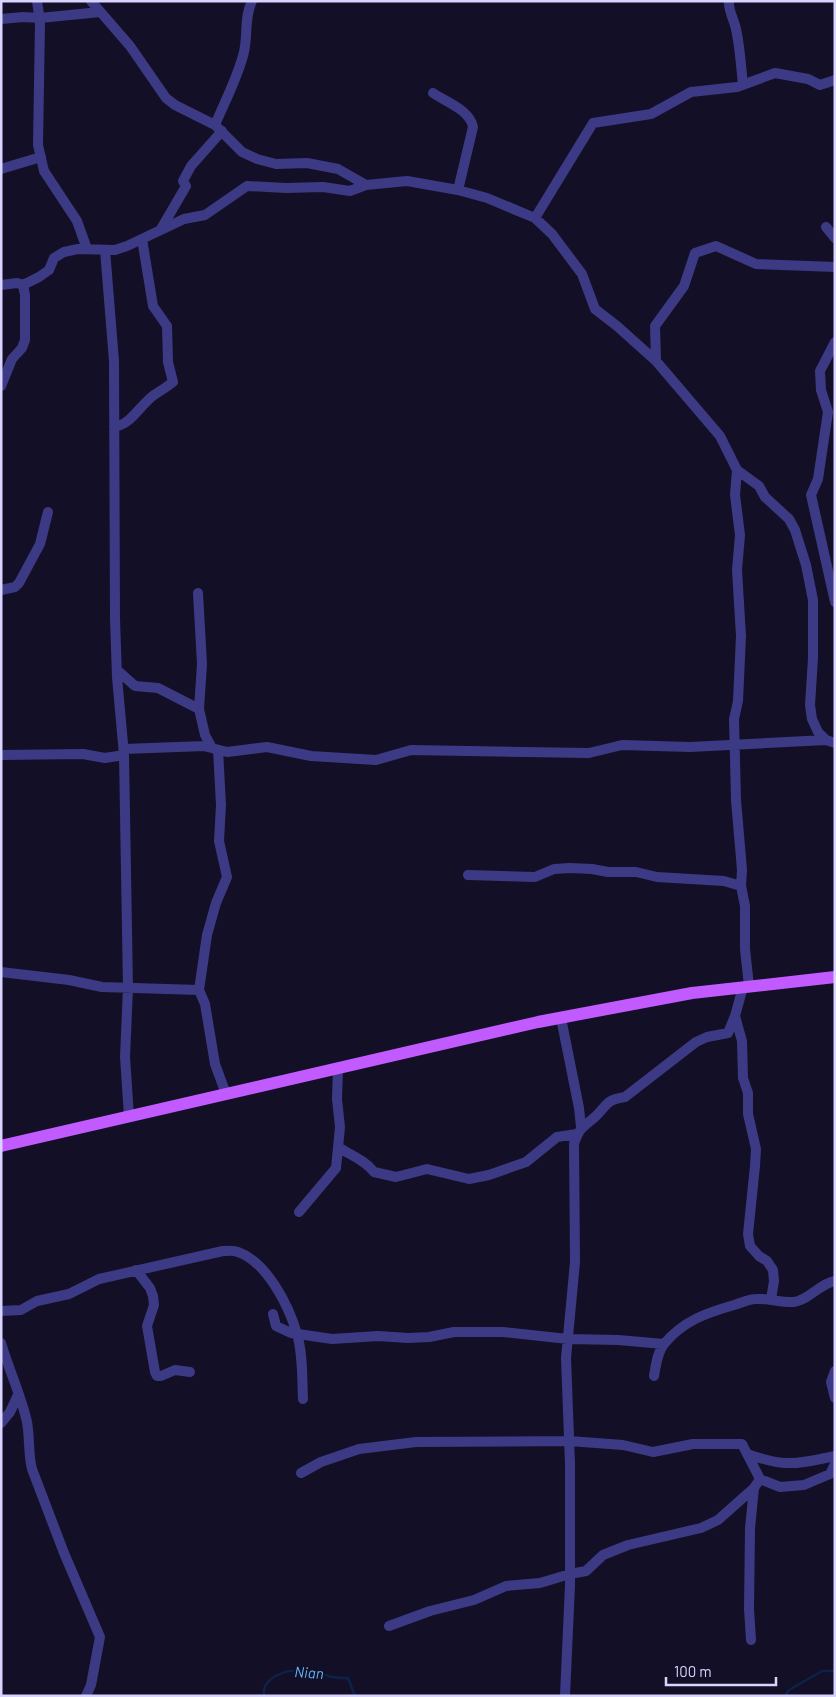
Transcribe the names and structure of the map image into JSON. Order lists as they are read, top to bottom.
{
  "water": ["Nian"],
  "scale_bar": "100 m"
}
